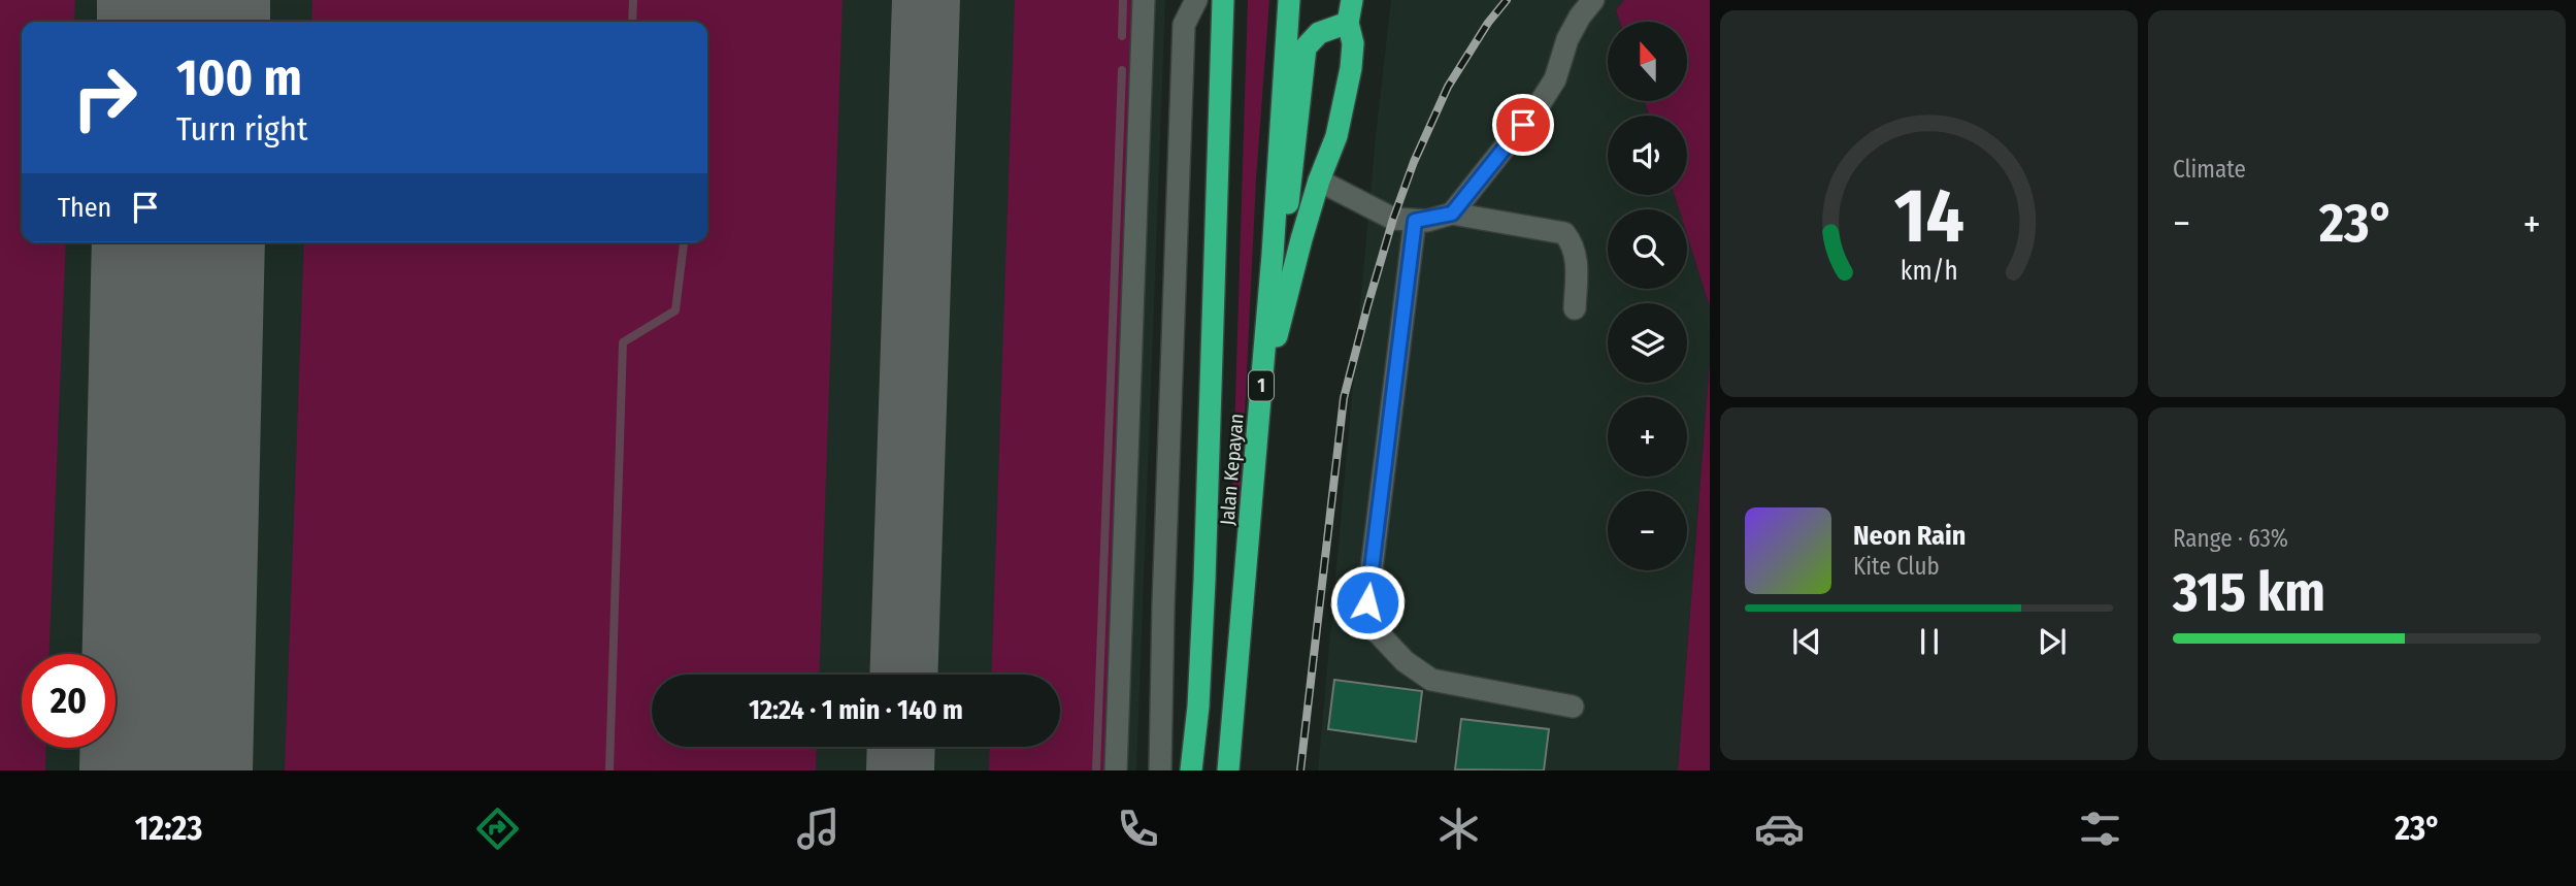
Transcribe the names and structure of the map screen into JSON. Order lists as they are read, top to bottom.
{
  "streets": {
    "highway": ["1", "Jalan Kepayan"]
  },
  "north": "top",
  "page": {
    "tile": [
      "Climate",
      ["Range · 63%", "315 km"]
    ],
    "map_buttons": ["+", "−"],
    "turn": ["100 m", "Turn right"],
    "then": "Then",
    "heat": ["−", "23°", "+"],
    "song": ["Neon Rain", "Kite Club"],
    "limit": "20",
    "trip": "12:24 · 1 min · 140 m",
    "tabs": ["12:23", "23°"],
    "gauge": ["14", "km/h"]
  }
}
